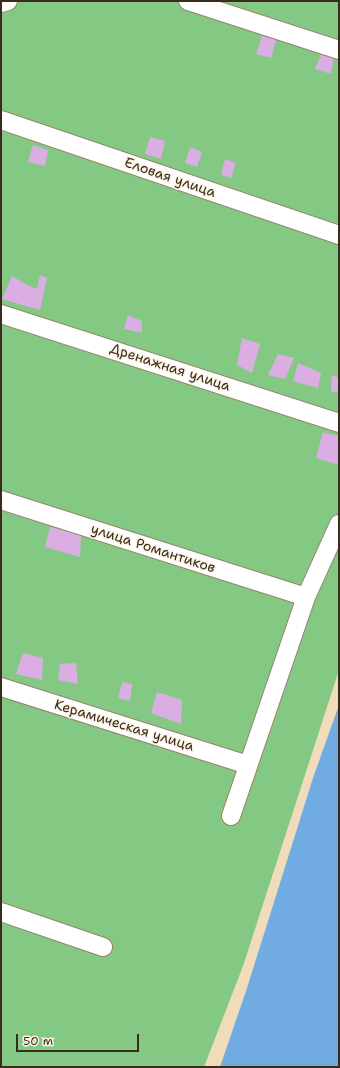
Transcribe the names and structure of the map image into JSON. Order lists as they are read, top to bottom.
{
  "streets": {
    "street": [
      "Еловая улица",
      "Дренажная улица",
      "улица Романтиков",
      "Керамическая улица"
    ]
  },
  "scale_bar": "50 m"
}
